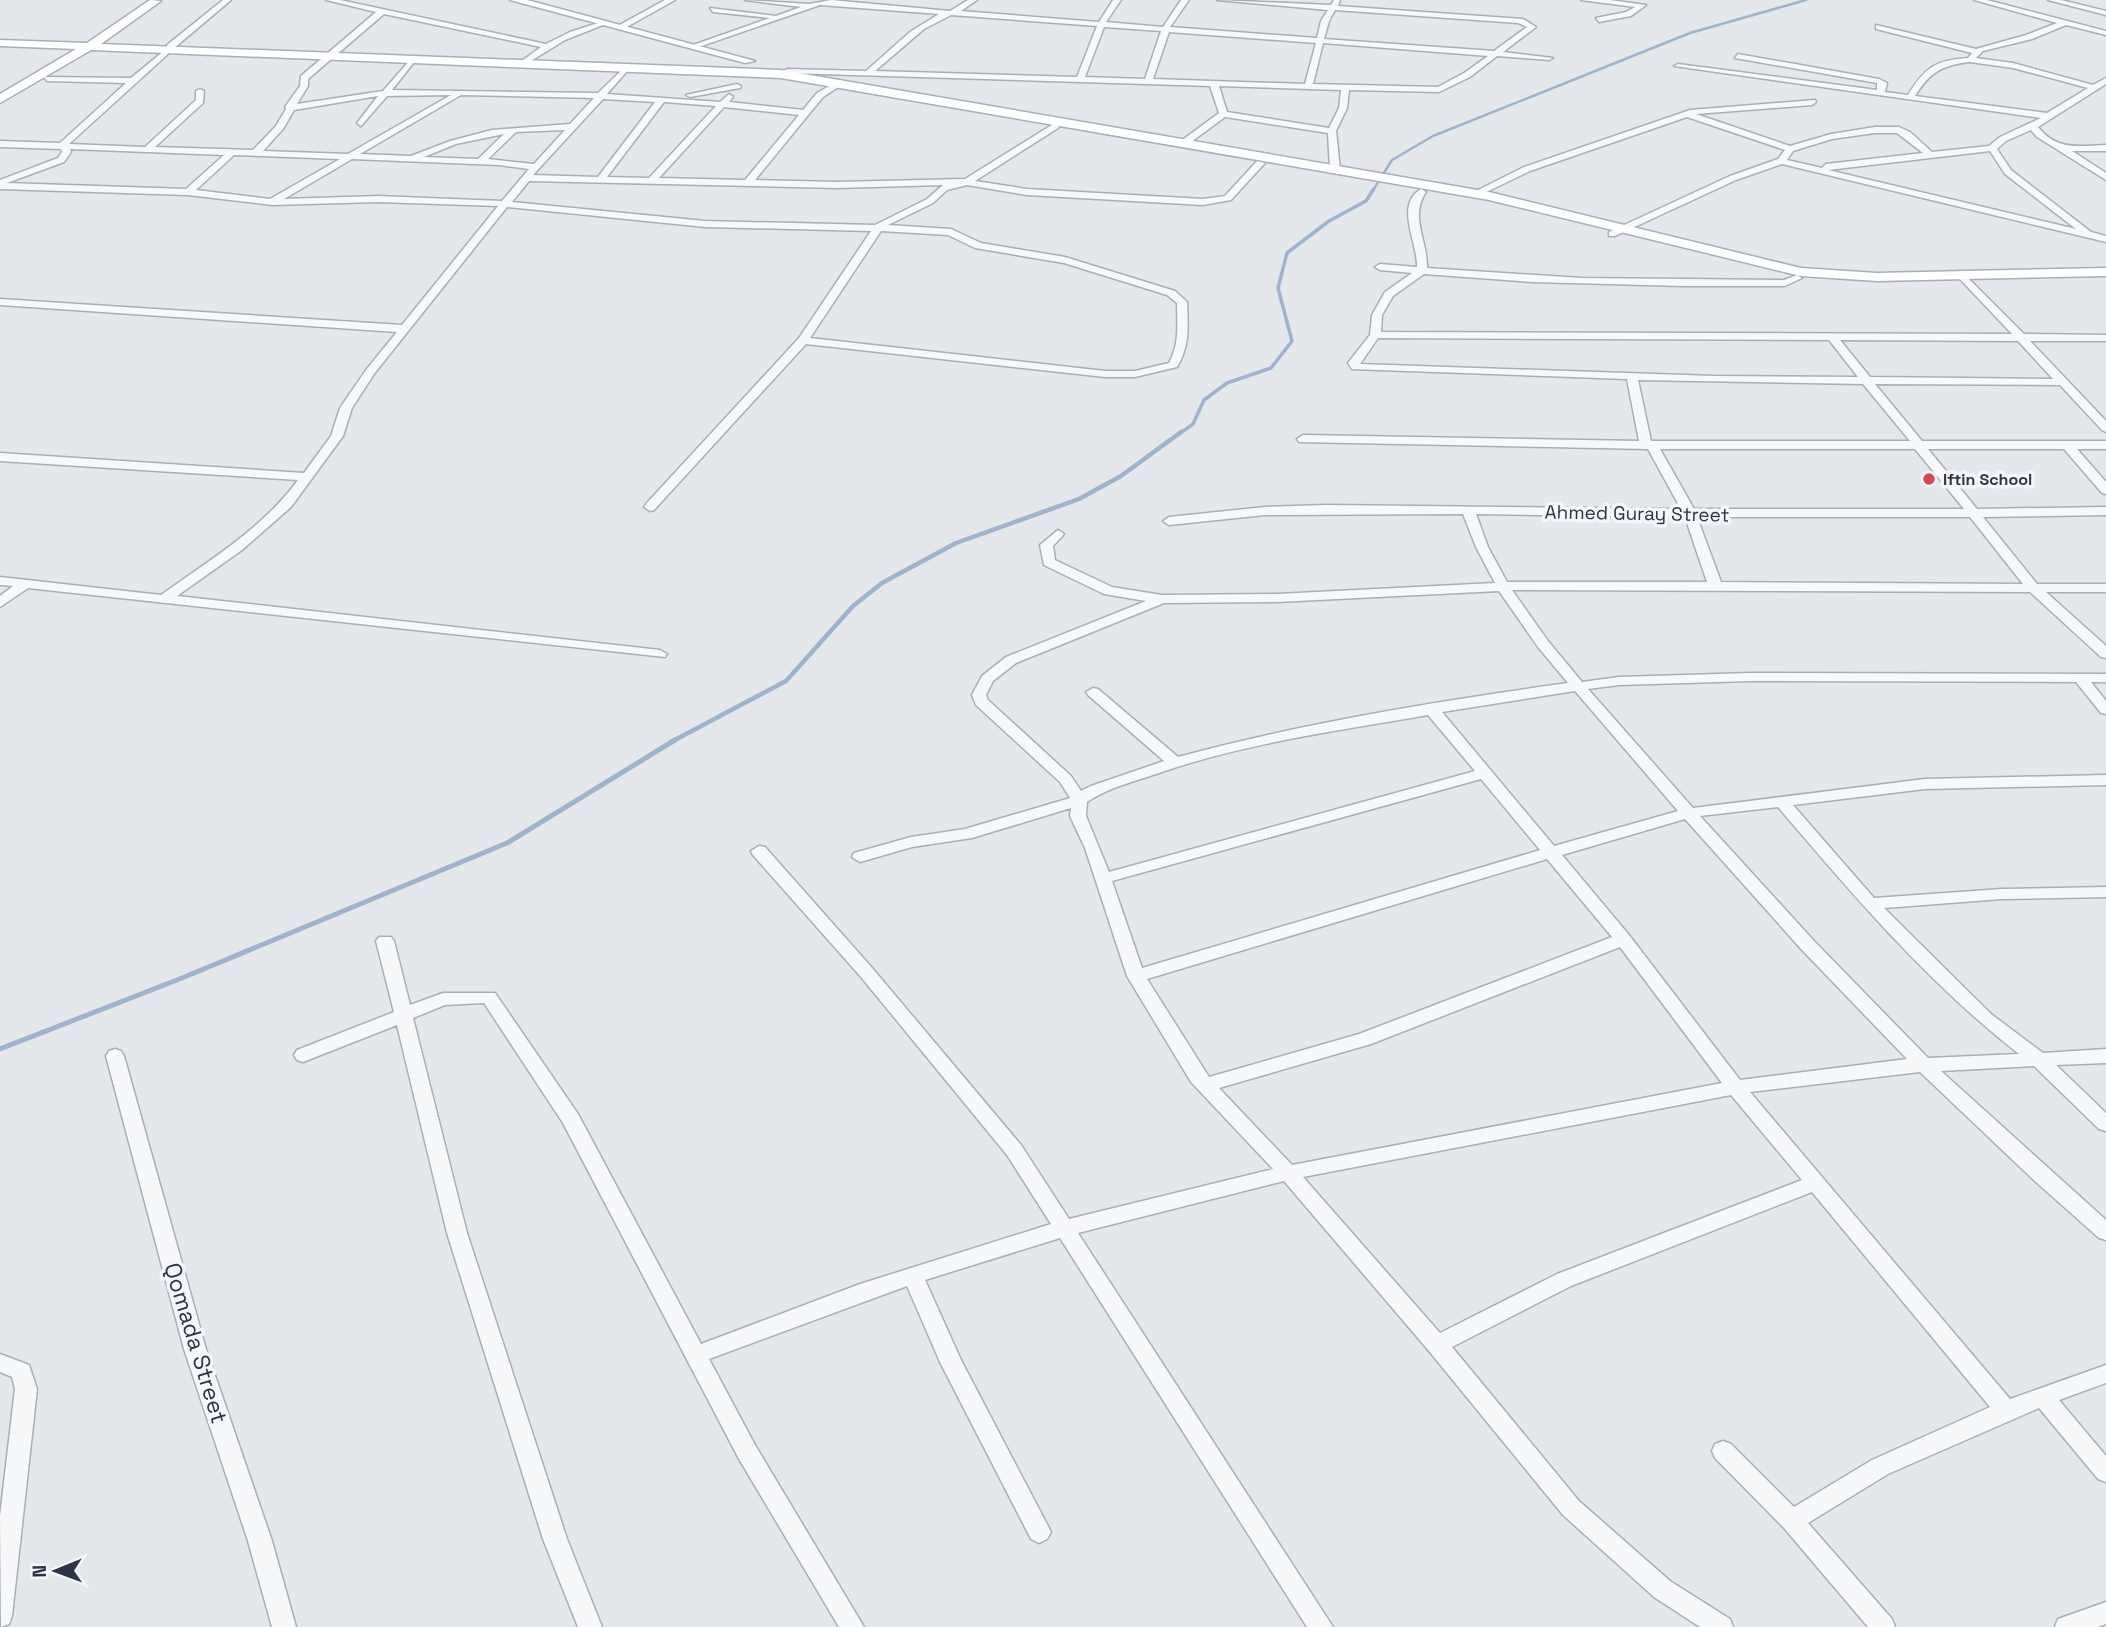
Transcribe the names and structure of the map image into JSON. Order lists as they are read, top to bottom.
{
  "streets": {
    "street": ["Ahmed Guray Street", "Qomada Street"]
  },
  "places": ["Iftin School"],
  "north": "left"
}
